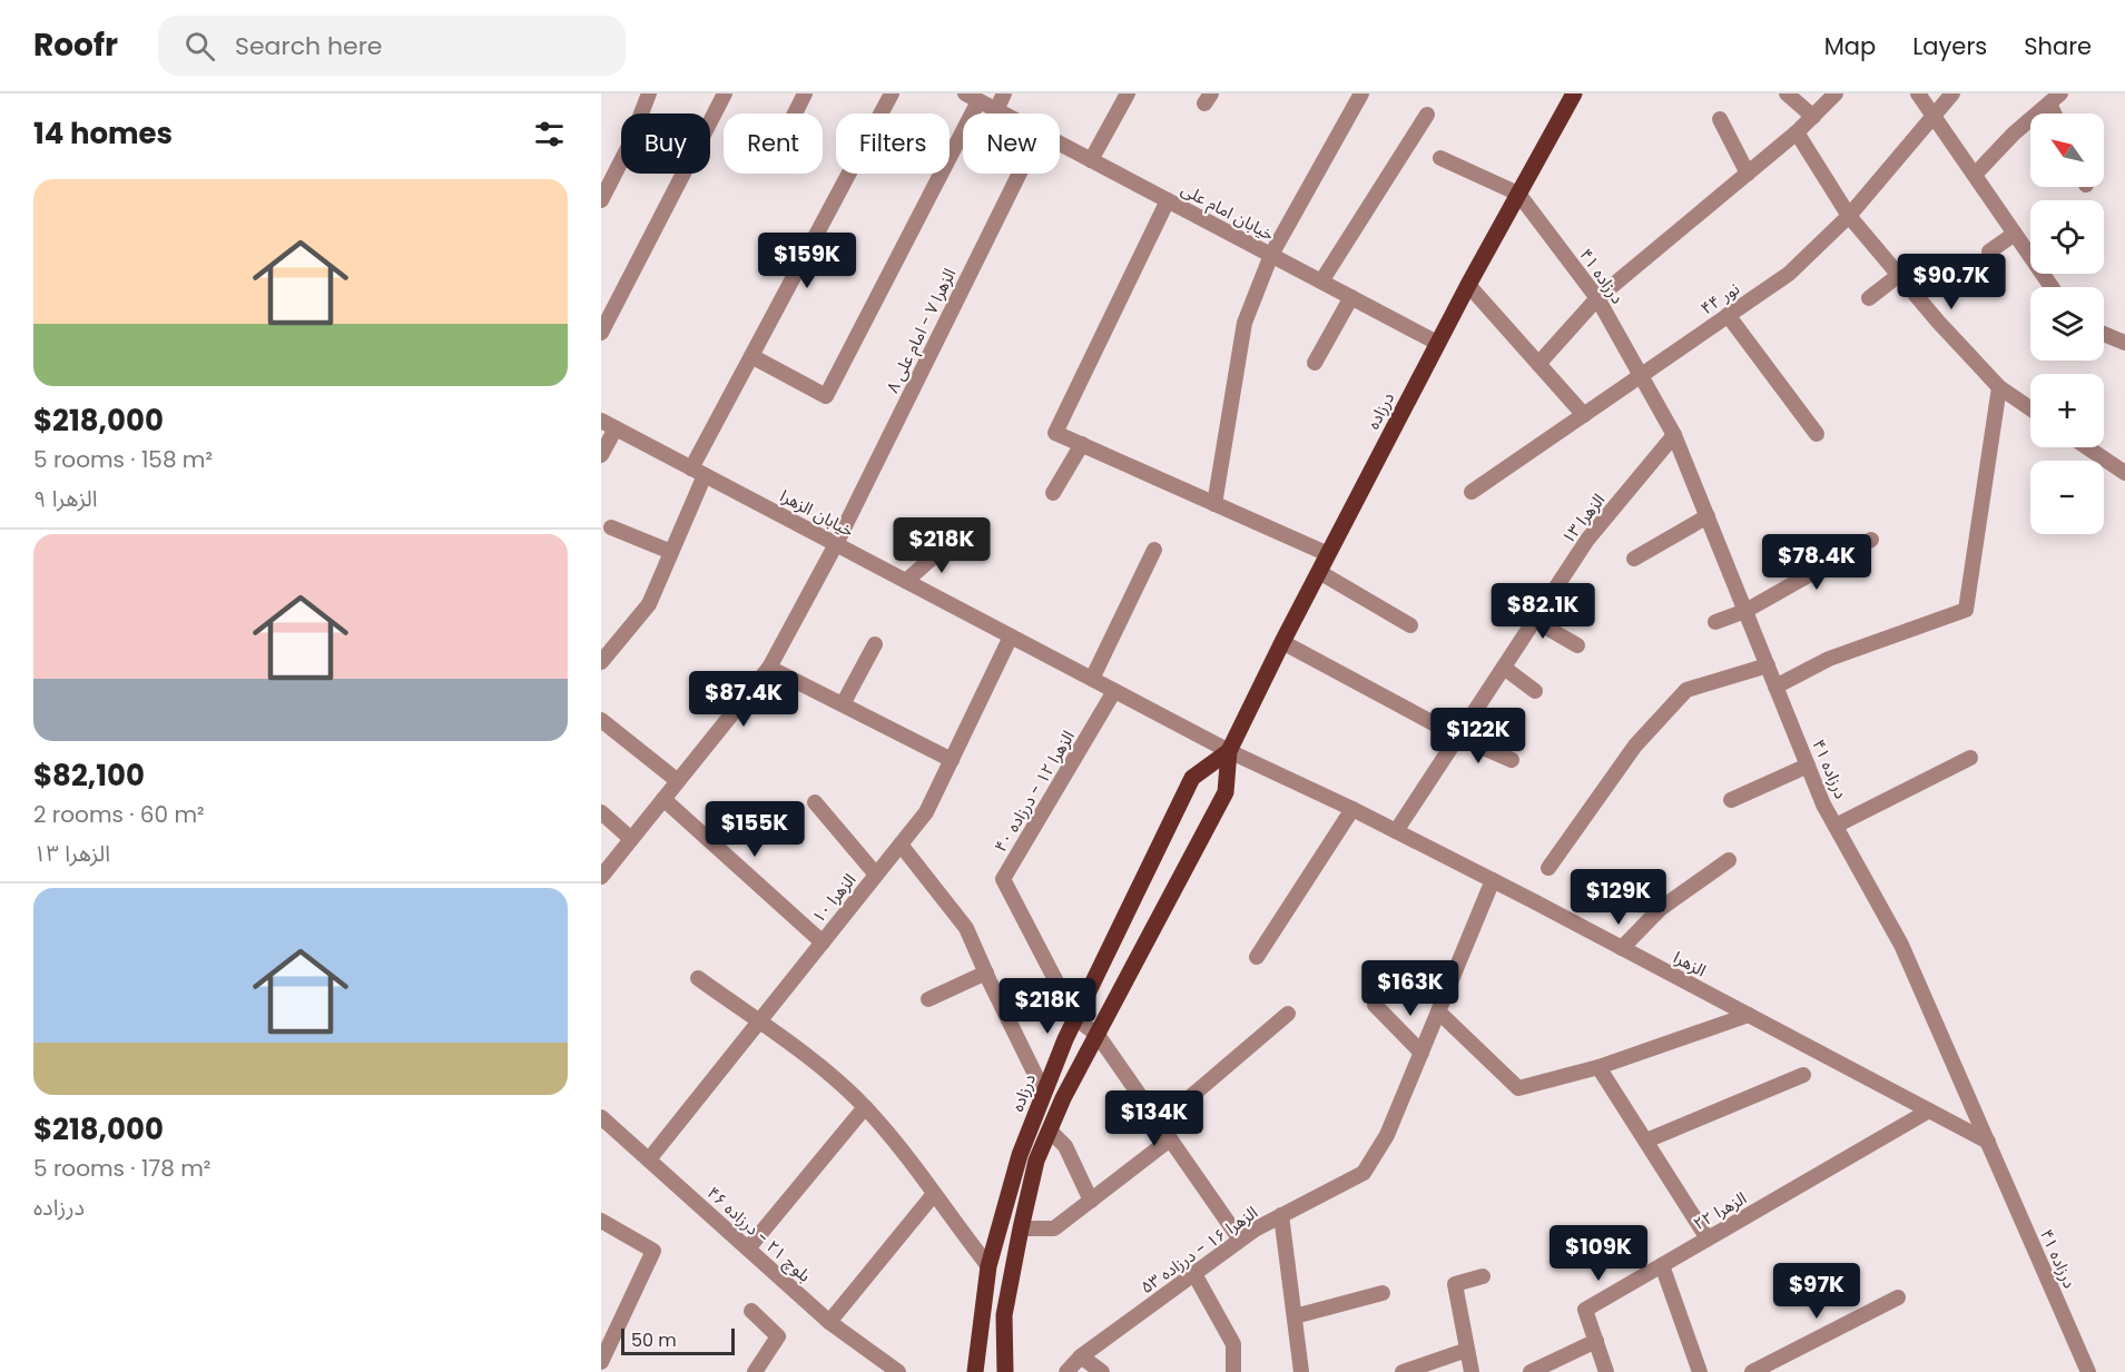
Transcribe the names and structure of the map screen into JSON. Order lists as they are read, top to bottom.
{
  "streets": {
    "main road": ["درزاده"],
    "street": [
      "خیابان امام علی",
      "درزاده ۴۱",
      "نور ۴۴",
      "الزهرا ۷ - امام علی ۸",
      "خیابان الزهرا",
      "الزهرا ۱۳",
      "الزهرا ۱۲ - درزاده ۴۰",
      "الزهرا ۱۰",
      "الزهرا",
      "الزهرا ۲۲",
      "بلوچ ۲۱ - درزاده ۴۶",
      "الزهرا ۱۶ - درزاده ۵۳"
    ]
  },
  "crossings": [
    ["خیابان امام علی", "درزاده"],
    ["درزاده ۴۱", "نور ۴۴"],
    ["درزاده ۴۱", "درزاده"],
    ["درزاده ۴۱", "الزهرا ۱۳"],
    ["درزاده ۴۱", "الزهرا"],
    ["الزهرا ۷ - امام علی ۸", "خیابان الزهرا"],
    ["درزاده", "خیابان الزهرا"],
    ["درزاده", "الزهرا ۱۲ - درزاده ۴۰"],
    ["درزاده", "الزهرا"],
    ["خیابان الزهرا", "الزهرا ۱۲ - درزاده ۴۰"],
    ["خیابان الزهرا", "الزهرا ۱۰"],
    ["خیابان الزهرا", "الزهرا"],
    ["الزهرا ۱۳", "الزهرا"],
    ["الزهرا ۱۰", "بلوچ ۲۱ - درزاده ۴۶"],
    ["الزهرا", "الزهرا ۲۲"],
    ["الزهرا", "الزهرا ۱۶ - درزاده ۵۳"]
  ],
  "scale_bar": "50 m",
  "north": "top left",
  "page": {
    "header": "Roofr",
    "search": "Search here",
    "nav": ["Map", "Layers", "Share"],
    "heading": "14 homes",
    "map_buttons": ["+", "−"],
    "chip": [
      "Buy",
      "Rent",
      "Filters",
      "New"
    ],
    "list": [
      {
        "name": "$218,000",
        "note": "5 rooms · 158 m² · الزهرا ۹"
      },
      {
        "name": "$82,100",
        "note": "2 rooms · 60 m² · الزهرا ۱۳"
      },
      {
        "name": "$218,000",
        "note": "5 rooms · 178 m² · درزاده"
      }
    ],
    "price": [
      "$159K",
      "$90.7K",
      "$218K",
      "$78.4K",
      "$82.1K",
      "$87.4K",
      "$122K",
      "$155K",
      "$129K",
      "$163K",
      "$218K",
      "$134K",
      "$109K",
      "$97K"
    ],
    "scale": "50 m"
  }
}
